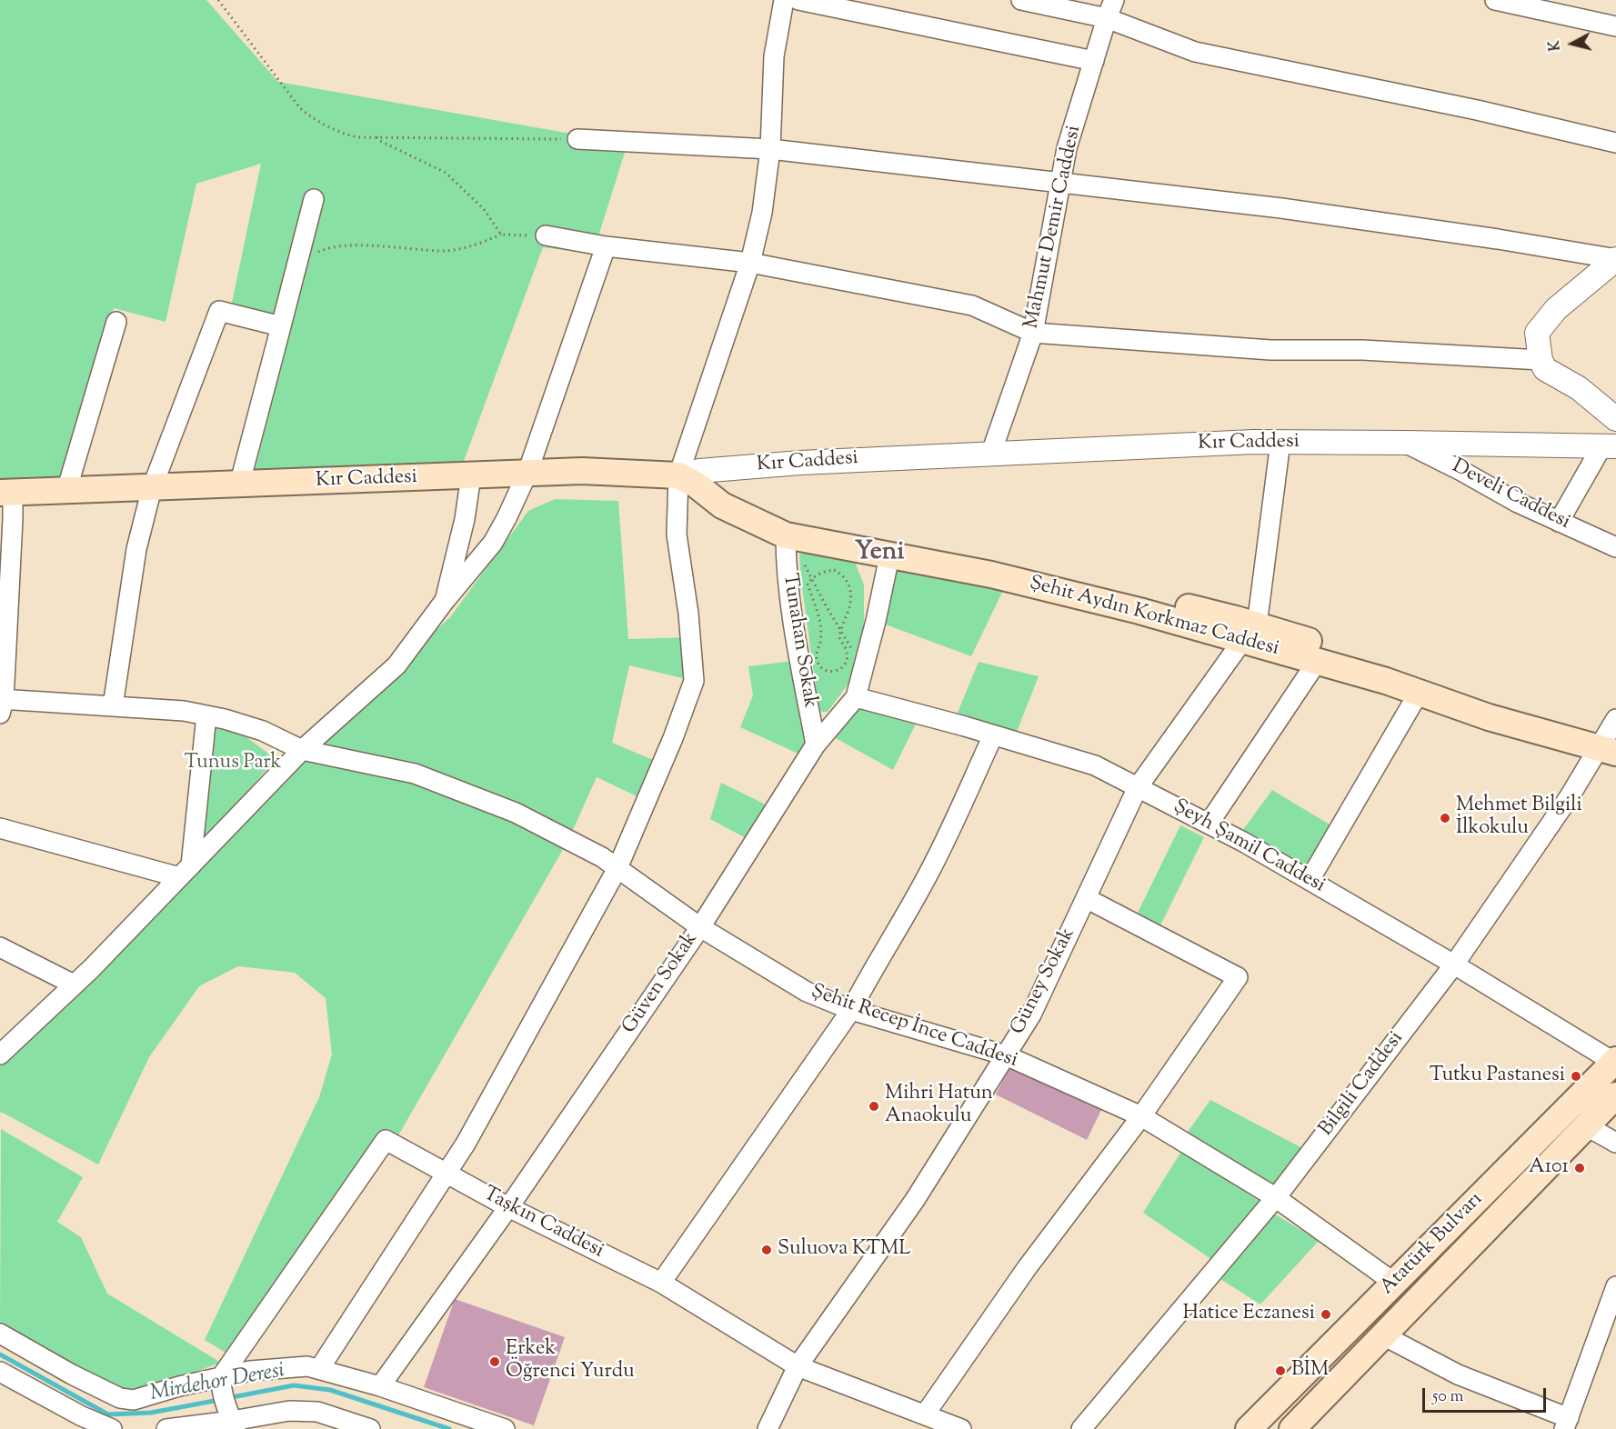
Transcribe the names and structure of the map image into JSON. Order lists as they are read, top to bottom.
{
  "streets": {
    "main road": ["Kır Caddesi", "Şehit Aydın Korkmaz Caddesi", "Atatürk Bulvarı"],
    "street": [
      "Mahmut Demir Caddesi",
      "Develi Caddesi",
      "Tunahan Sokak",
      "Şeyh Şamil Caddesi",
      "Güney Sokak",
      "Güven Sokak",
      "Şehit Recep İnce Caddesi",
      "Bilgili Caddesi",
      "Taşkın Caddesi"
    ]
  },
  "crossings": [
    ["Mahmut Demir Caddesi", "Kır Caddesi"],
    ["Kır Caddesi", "Develi Caddesi"],
    ["Kır Caddesi", "Şehit Aydın Korkmaz Caddesi"],
    ["Şehit Aydın Korkmaz Caddesi", "Tunahan Sokak"],
    ["Şehit Aydın Korkmaz Caddesi", "Güney Sokak"],
    ["Şehit Aydın Korkmaz Caddesi", "Güven Sokak"],
    ["Şehit Aydın Korkmaz Caddesi", "Bilgili Caddesi"],
    ["Tunahan Sokak", "Güven Sokak"],
    ["Şeyh Şamil Caddesi", "Güney Sokak"],
    ["Şeyh Şamil Caddesi", "Güven Sokak"],
    ["Şeyh Şamil Caddesi", "Bilgili Caddesi"],
    ["Şeyh Şamil Caddesi", "Atatürk Bulvarı"],
    ["Güney Sokak", "Şehit Recep İnce Caddesi"],
    ["Güney Sokak", "Taşkın Caddesi"],
    ["Güven Sokak", "Şehit Recep İnce Caddesi"],
    ["Güven Sokak", "Taşkın Caddesi"],
    ["Şehit Recep İnce Caddesi", "Bilgili Caddesi"],
    ["Şehit Recep İnce Caddesi", "Atatürk Bulvarı"]
  ],
  "districts": ["Yeni"],
  "water": ["Mirdehor Deresi"],
  "parks": ["Tunus Park"],
  "places": [
    "Mehmet Bilgili İlkokulu",
    "Tutku Pastanesi",
    "Mihri Hatun Anaokulu",
    "A101",
    "Suluova KTML",
    "Hatice Eczanesi",
    "Erkek Öğrenci Yurdu",
    "BİM"
  ],
  "scale_bar": "50 m",
  "north": "left"
}
